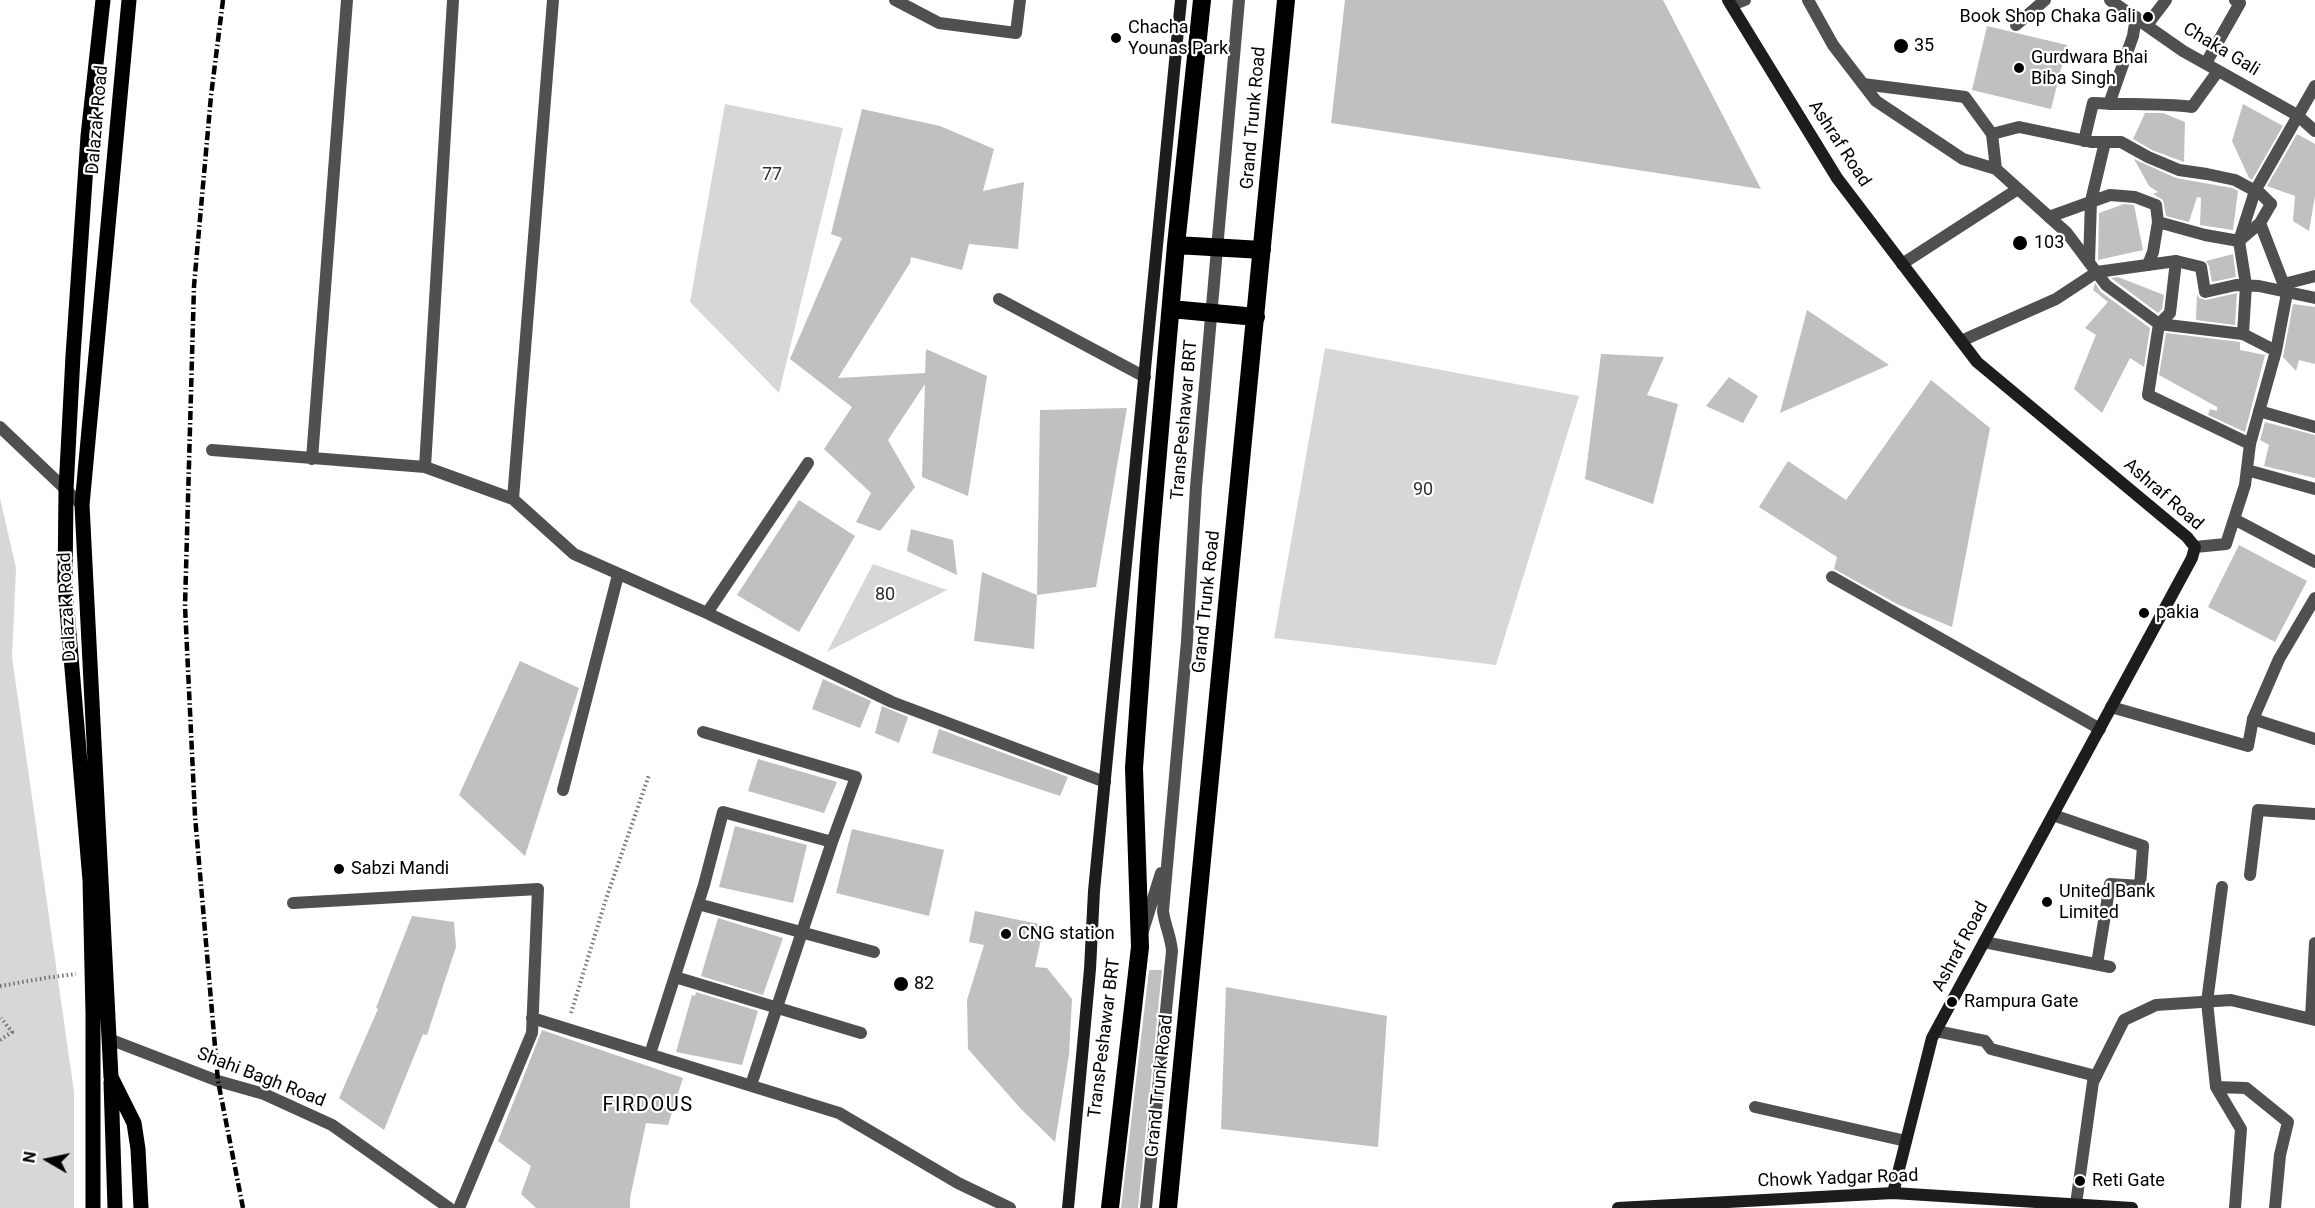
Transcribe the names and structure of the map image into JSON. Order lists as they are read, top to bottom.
{
  "streets": {
    "highway": ["Grand Trunk Road"],
    "main road": ["Dalazak Road"],
    "street": [
      "Chaka Gali",
      "Ashraf Road",
      "TransPeshawar BRT",
      "Shahi Bagh Road",
      "Chowk Yadgar Road"
    ]
  },
  "crossings": [
    ["Dalazak Road", "Shahi Bagh Road"],
    ["Ashraf Road", "Chowk Yadgar Road"]
  ],
  "districts": ["FIRDOUS"],
  "parks": ["77", "90", "80"],
  "places": [
    "Book Shop Chaka Gali",
    "Chacha Younas Park",
    "35",
    "Gurdwara Bhai Biba Singh",
    "103",
    "pakia",
    "Sabzi Mandi",
    "United Bank Limited",
    "CNG station",
    "82",
    "Rampura Gate",
    "Reti Gate"
  ],
  "north": "left"
}
